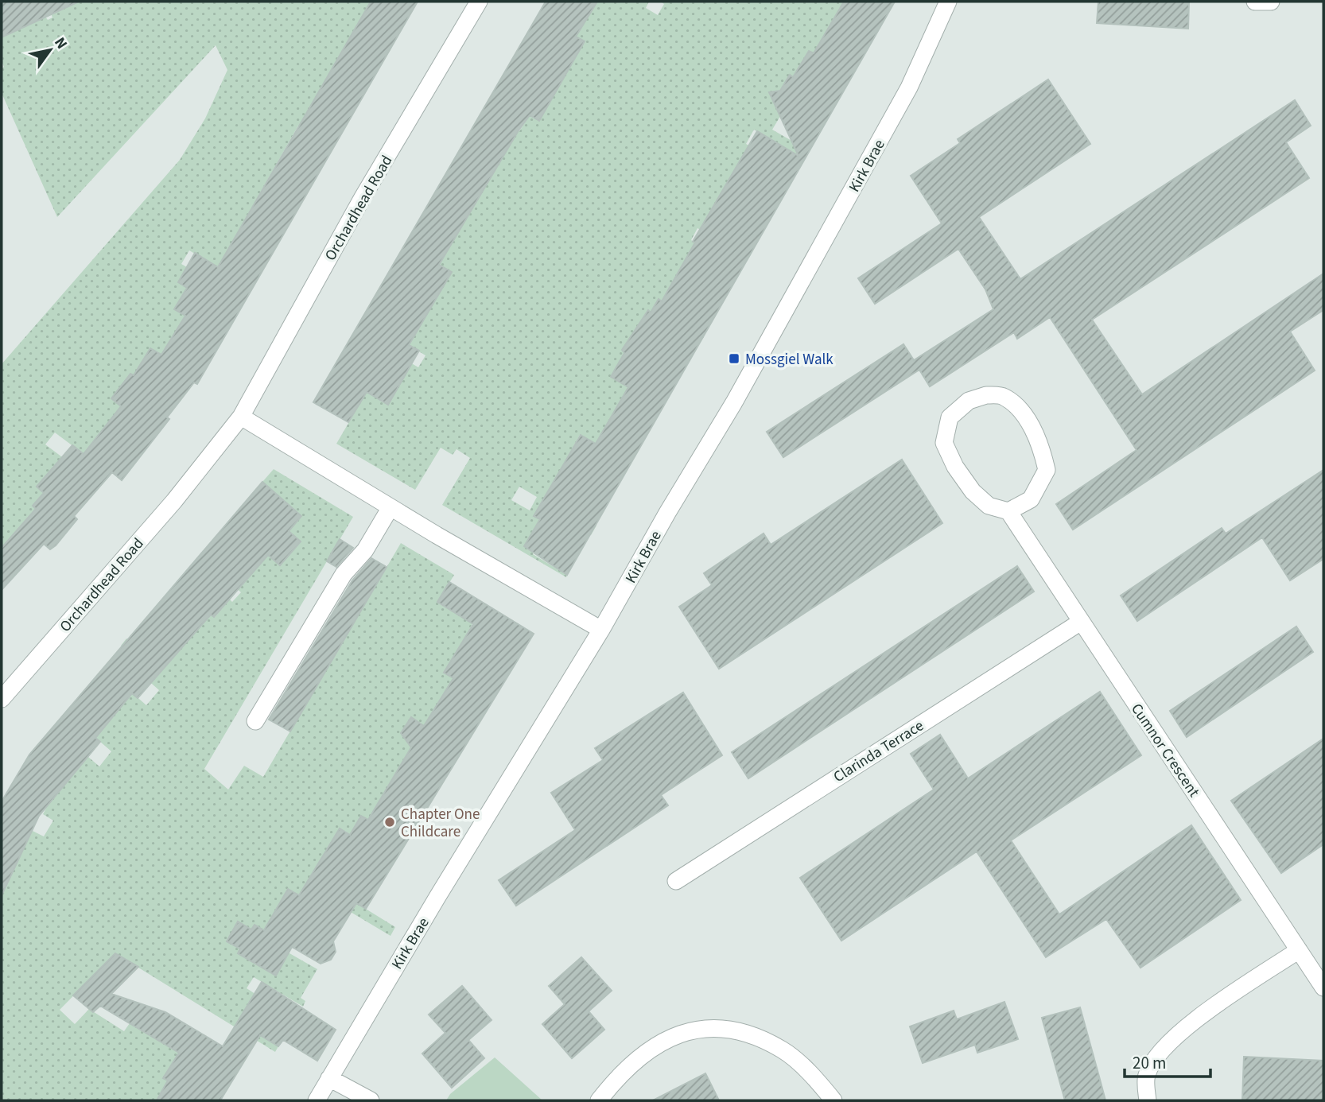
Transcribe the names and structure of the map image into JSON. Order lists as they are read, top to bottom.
{
  "streets": {
    "street": [
      "Kirk Brae",
      "Orchardhead Road",
      "Cumnor Crescent",
      "Clarinda Terrace"
    ]
  },
  "crossings": [
    ["Cumnor Crescent", "Clarinda Terrace"]
  ],
  "places": {
    "transit": ["Mossgiel Walk"],
    "other": ["Chapter One Childcare"]
  },
  "scale_bar": "20 m",
  "north": "top right"
}
